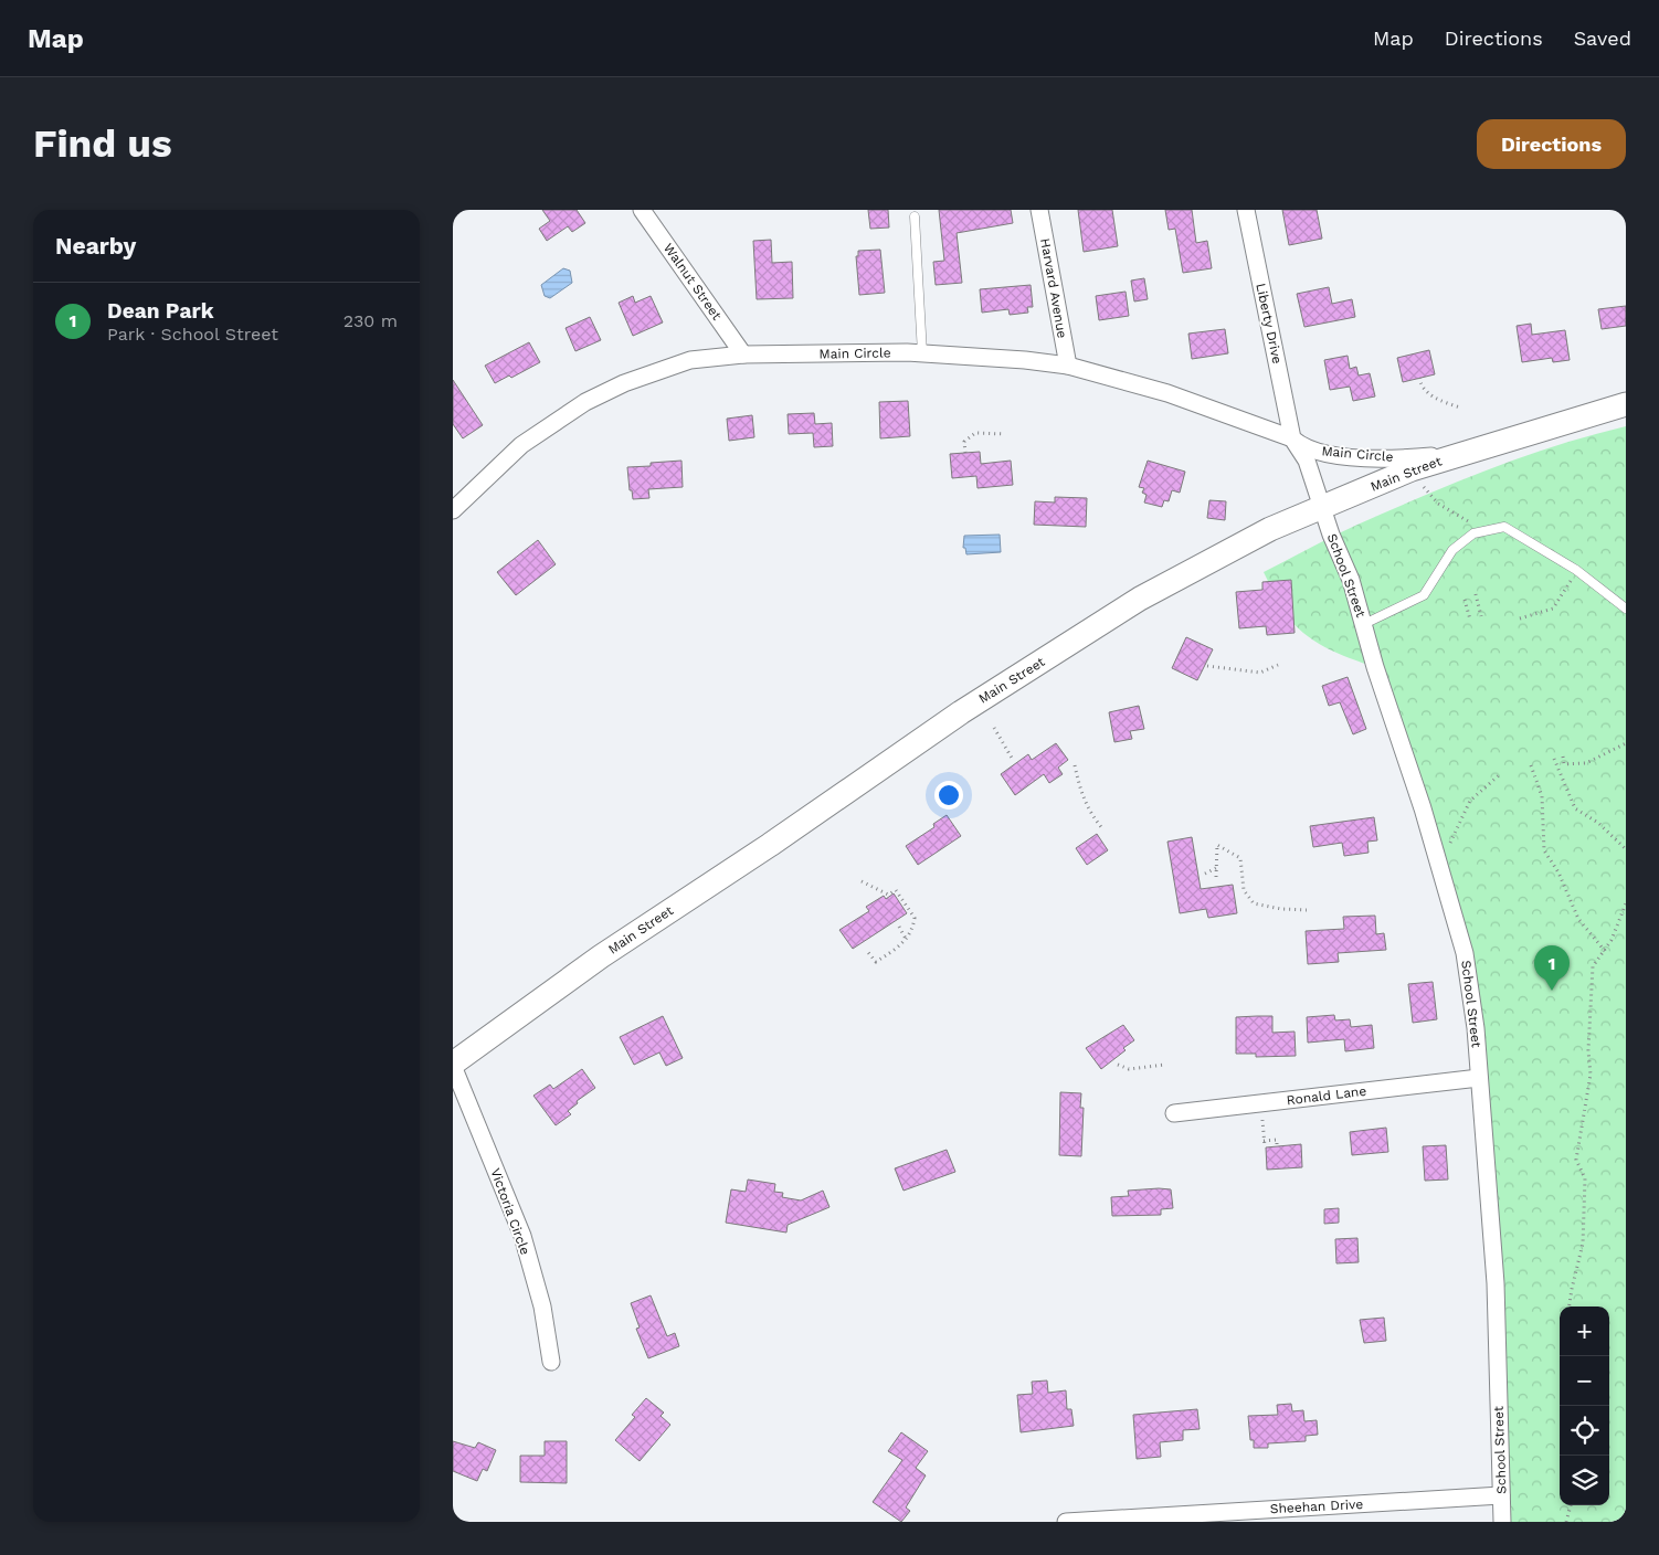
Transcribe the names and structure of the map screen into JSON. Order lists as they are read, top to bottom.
{
  "streets": {
    "main road": ["Main Street"],
    "street": [
      "Walnut Street",
      "Harvard Avenue",
      "Liberty Drive",
      "Main Circle",
      "School Street",
      "Ronald Lane",
      "Victoria Circle",
      "Sheehan Drive"
    ]
  },
  "crossings": [
    ["Walnut Street", "Main Circle"],
    ["Harvard Avenue", "Main Circle"],
    ["Liberty Drive", "Main Circle"],
    ["Main Circle", "Main Street"],
    ["Main Circle", "School Street"],
    ["Main Street", "School Street"],
    ["Main Street", "Victoria Circle"],
    ["School Street", "Ronald Lane"],
    ["School Street", "Sheehan Drive"]
  ],
  "page": {
    "header": "Map",
    "nav": ["Map", "Directions", "Saved"],
    "buttons": "Directions",
    "title": "Find us",
    "heading": "Nearby",
    "list": [
      {
        "mark": "1",
        "name": "Dean Park",
        "note": "Park · School Street",
        "value": "230 m"
      }
    ],
    "pins": "1",
    "map_buttons": ["+", "−"]
  }
}
